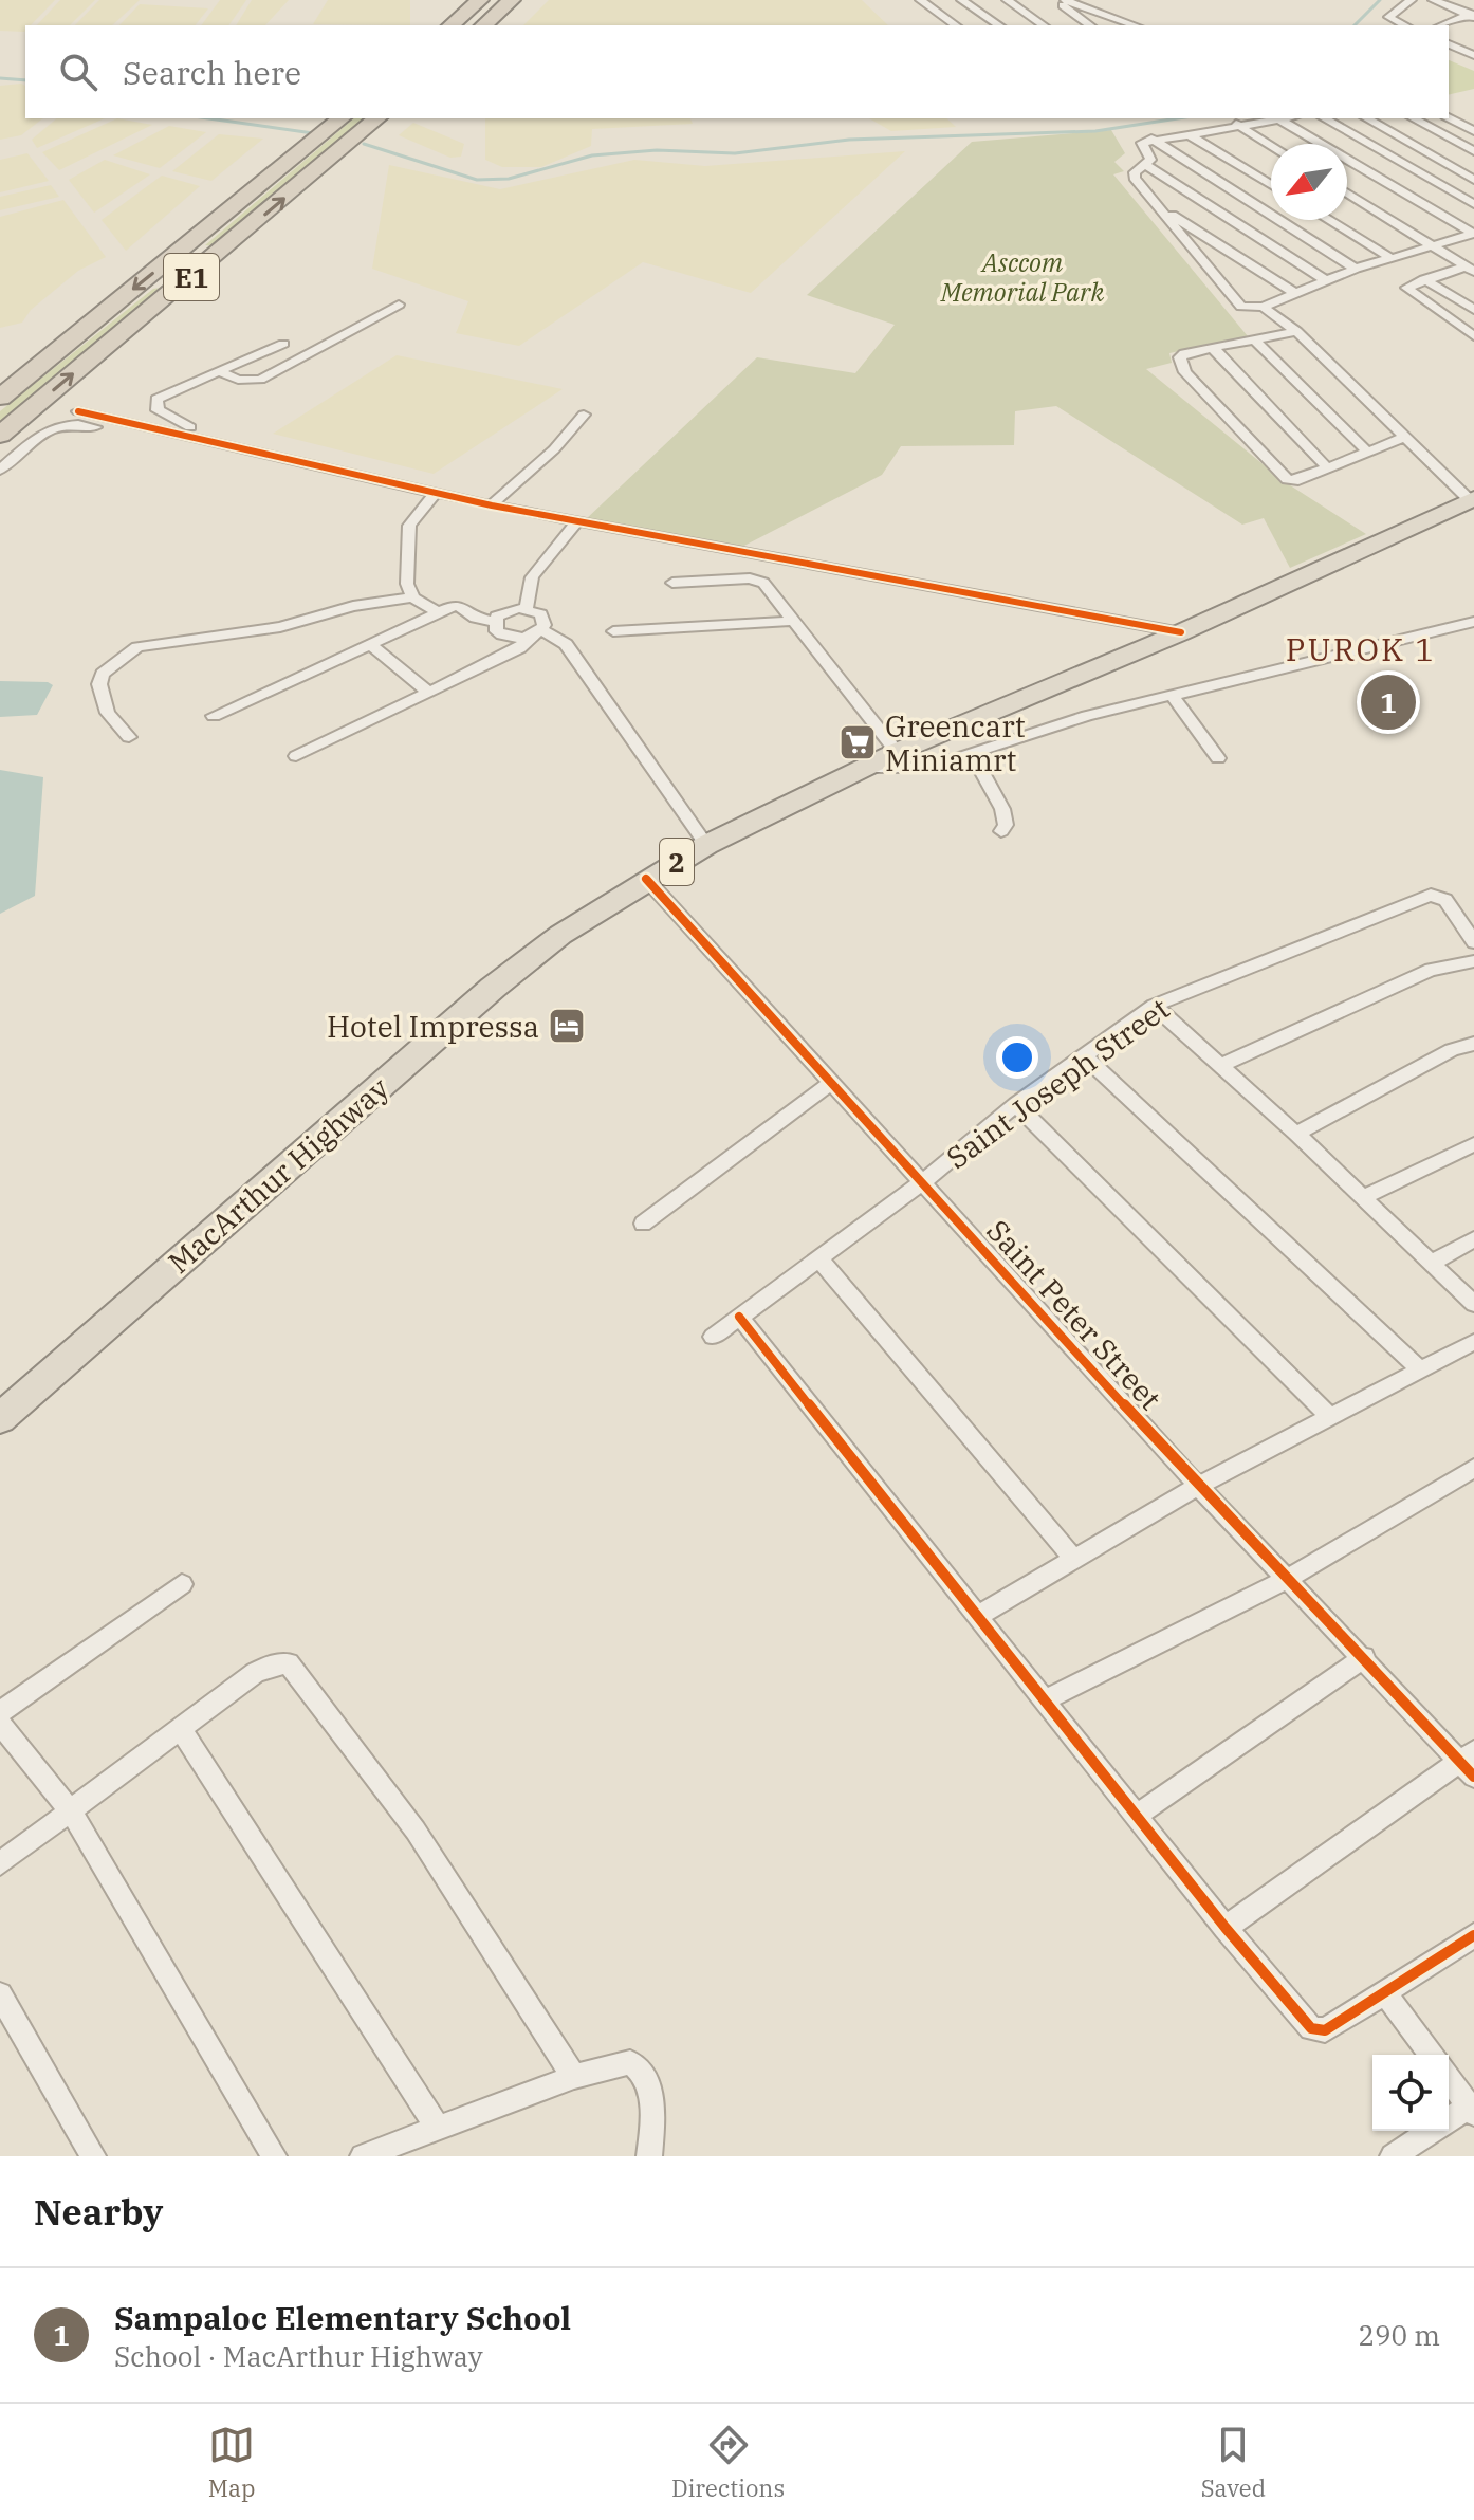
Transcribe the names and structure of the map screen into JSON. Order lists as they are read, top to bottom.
{
  "streets": {
    "highway": ["E1", "2", "MacArthur Highway"],
    "street": ["Saint Joseph Street", "Saint Peter Street"]
  },
  "crossings": [
    ["Saint Joseph Street", "Saint Peter Street"],
    ["MacArthur Highway", "Saint Peter Street"]
  ],
  "districts": ["PUROK 1"],
  "parks": ["Asccom Memorial Park"],
  "places": {
    "supermarket": ["Greencart Miniamrt"],
    "hotel": ["Hotel Impressa"]
  },
  "north": "bottom left",
  "page": {
    "search": "Search here",
    "pins": "1",
    "heading": "Nearby",
    "list": [
      {
        "mark": "1",
        "name": "Sampaloc Elementary School",
        "note": "School · MacArthur Highway",
        "value": "290 m"
      }
    ],
    "nav": ["Map", "Directions", "Saved"]
  }
}
